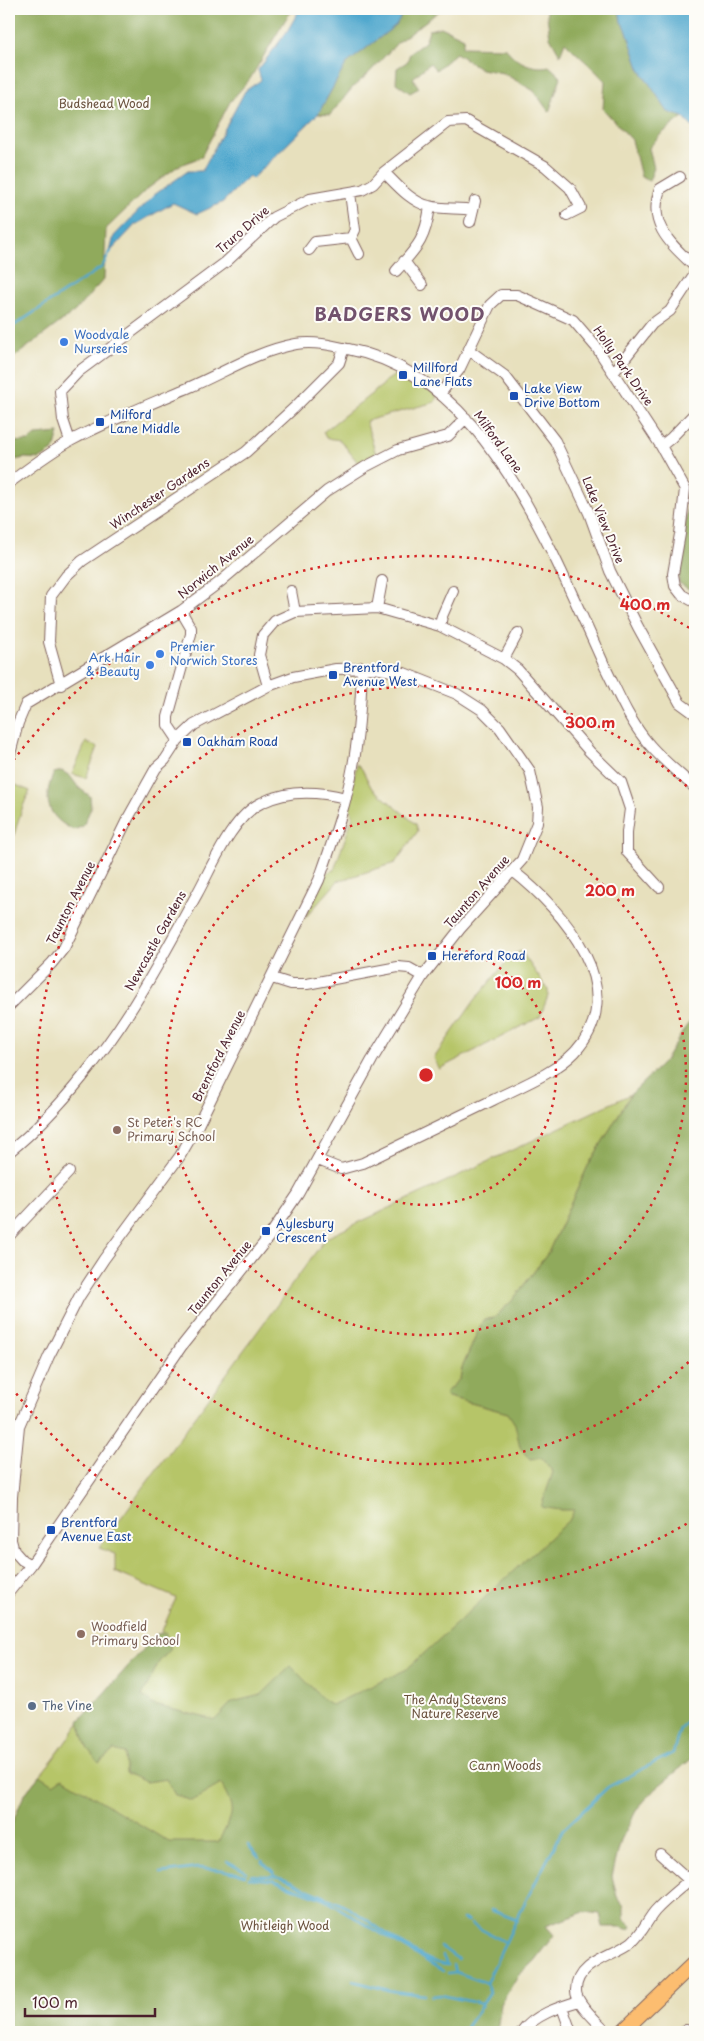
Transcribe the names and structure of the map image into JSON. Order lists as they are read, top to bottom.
{
  "streets": {
    "street": [
      "Truro Drive",
      "Holly Park Drive",
      "Milford Lane",
      "Winchester Gardens",
      "Lake View Drive",
      "Norwich Avenue",
      "Taunton Avenue",
      "Newcastle Gardens",
      "Brentford Avenue"
    ]
  },
  "crossings": [
    ["Truro Drive", "Milford Lane"],
    ["Holly Park Drive", "Milford Lane"],
    ["Holly Park Drive", "Lake View Drive"],
    ["Milford Lane", "Winchester Gardens"],
    ["Milford Lane", "Norwich Avenue"],
    ["Winchester Gardens", "Norwich Avenue"],
    ["Taunton Avenue", "Brentford Avenue"],
    ["Newcastle Gardens", "Brentford Avenue"]
  ],
  "districts": ["BADGERS WOOD"],
  "parks": [
    "Budshead Wood",
    "The Andy Stevens Nature Reserve",
    "Cann Woods",
    "Whitleigh Wood"
  ],
  "places": {
    "other": [
      "Woodvale Nurseries",
      "Premier Norwich Stores",
      "Ark Hair & Beauty",
      "St Peter's RC Primary School",
      "Woodfield Primary School",
      "The Vine"
    ],
    "transit": [
      "Millford Lane Flats",
      "Lake View Drive Bottom",
      "Milford Lane Middle",
      "Brentford Avenue West",
      "Oakham Road",
      "Hereford Road",
      "Aylesbury Crescent",
      "Brentford Avenue East"
    ]
  },
  "scale_bar": "100 m",
  "rings": [
    "400 m",
    "300 m",
    "200 m",
    "100 m"
  ]
}
